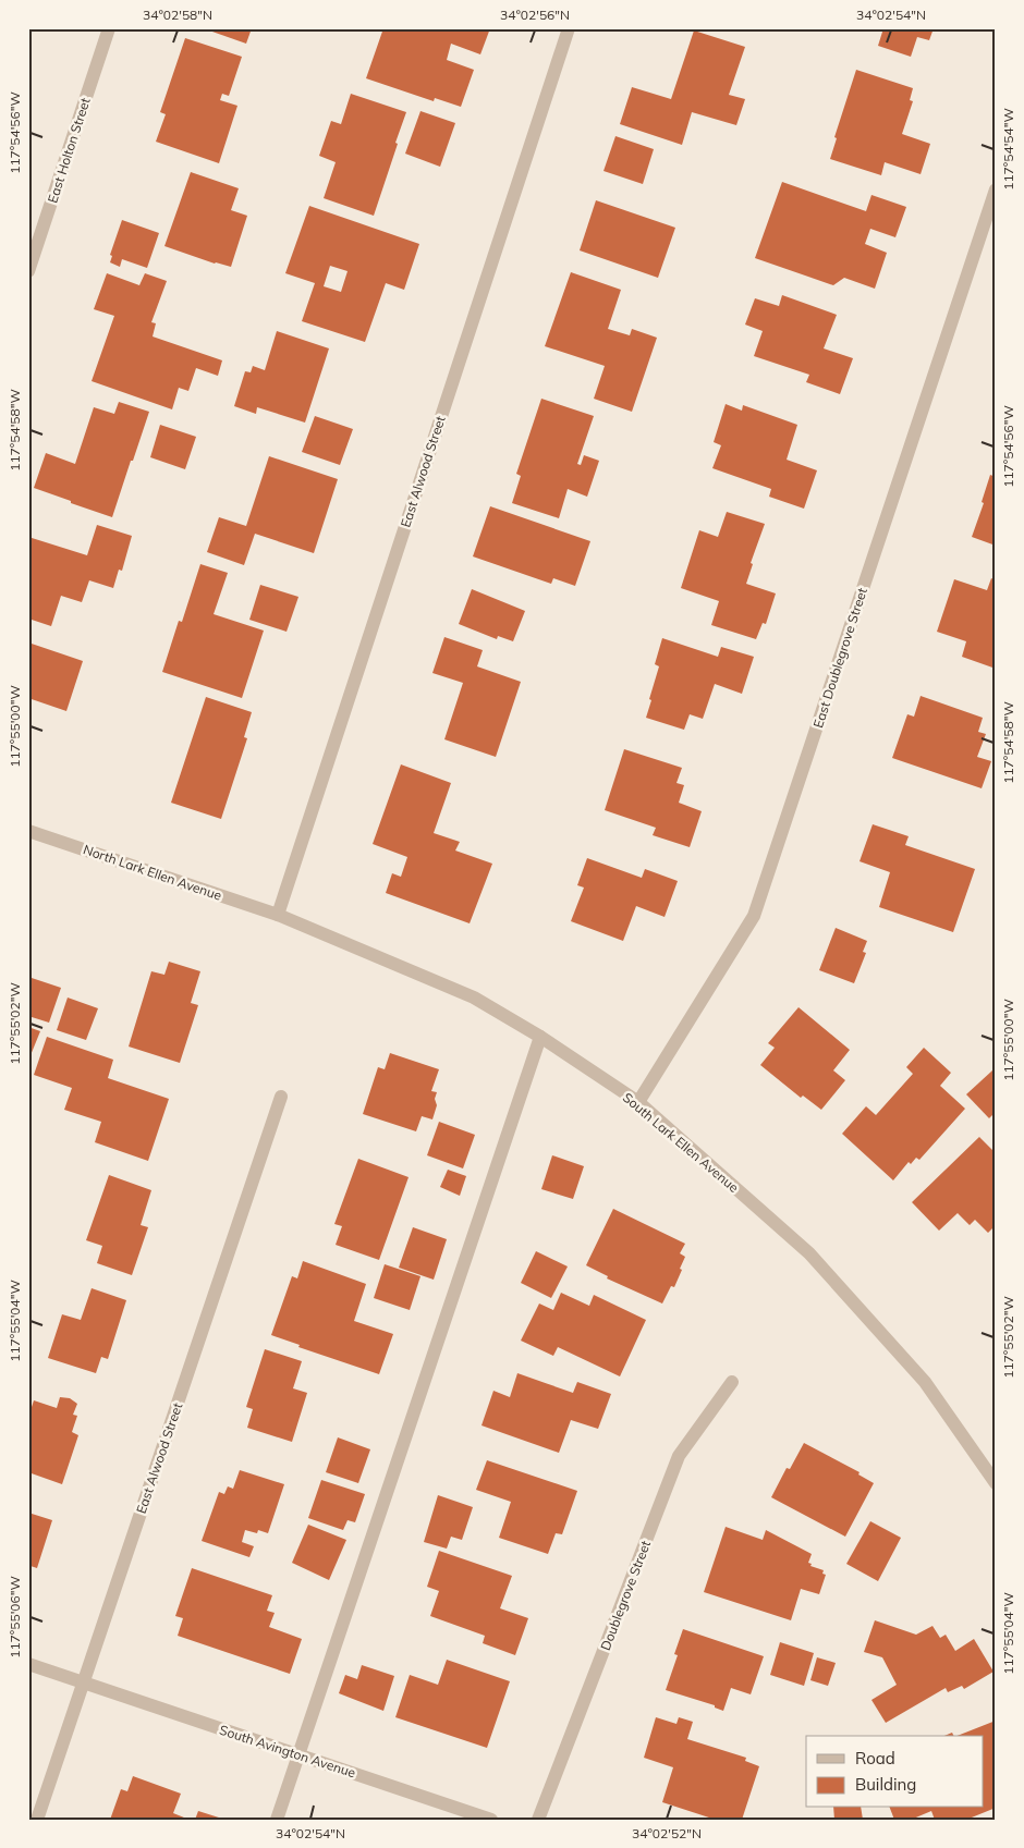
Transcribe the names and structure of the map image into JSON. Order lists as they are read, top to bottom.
{
  "streets": {
    "street": [
      "East Holton Street",
      "East Alwood Street",
      "East Doublegrove Street",
      "North Lark Ellen Avenue",
      "South Lark Ellen Avenue",
      "Doublegrove Street",
      "South Avington Avenue"
    ]
  },
  "crossings": [
    ["East Alwood Street", "North Lark Ellen Avenue"],
    ["East Alwood Street", "South Lark Ellen Avenue"],
    ["East Alwood Street", "South Avington Avenue"],
    ["East Doublegrove Street", "South Lark Ellen Avenue"],
    ["North Lark Ellen Avenue", "South Lark Ellen Avenue"]
  ],
  "legend": ["Road", "Building"],
  "coordinates": [
    "34°02'58\"N",
    "34°02'56\"N",
    "34°02'54\"N",
    "117°54'56\"W",
    "117°54'54\"W",
    "117°54'58\"W",
    "117°55'00\"W",
    "117°55'02\"W",
    "117°55'04\"W",
    "117°55'06\"W",
    "34°02'52\"N"
  ]
}
